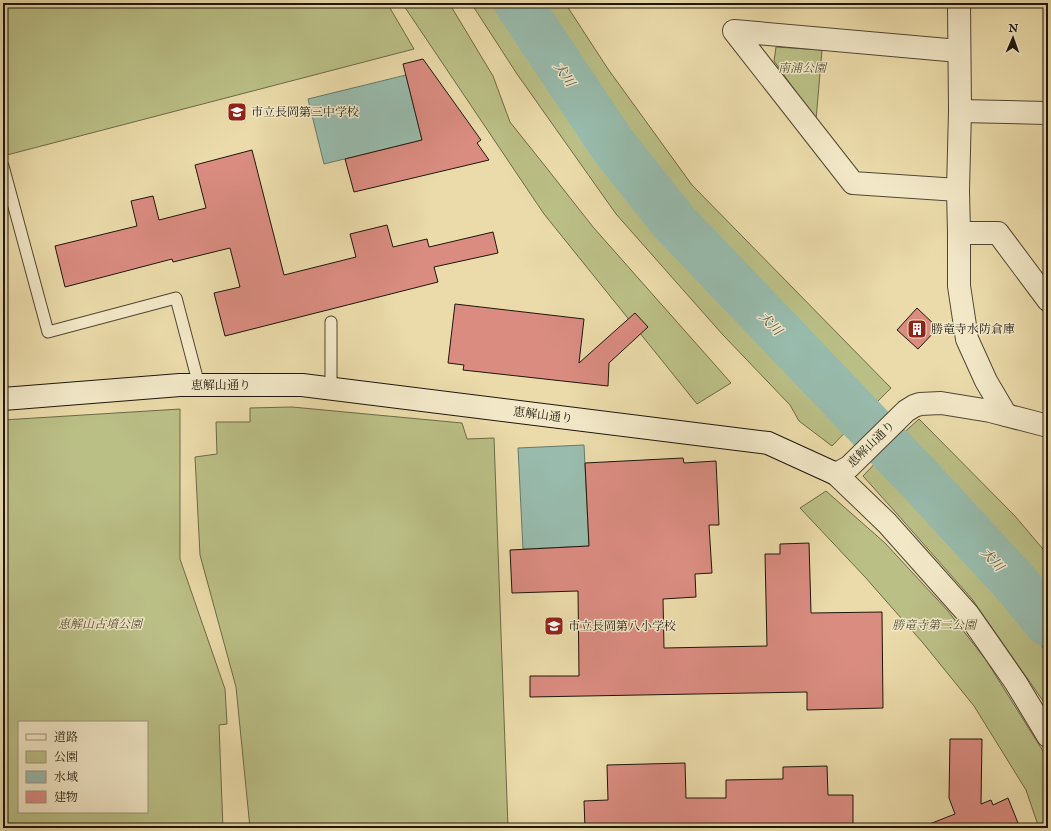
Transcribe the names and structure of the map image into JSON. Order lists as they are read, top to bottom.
{
  "streets": {
    "street": ["恵解山通り"]
  },
  "water": ["犬川"],
  "parks": ["南浦公園", "恵解山古墳公園", "勝竜寺第二公園"],
  "places": {
    "school or university": ["市立長岡第三中学校", "市立長岡第八小学校"],
    "building": ["勝竜寺水防倉庫"]
  },
  "legend": [
    "道路",
    "公園",
    "水域",
    "建物"
  ],
  "north": "top"
}
